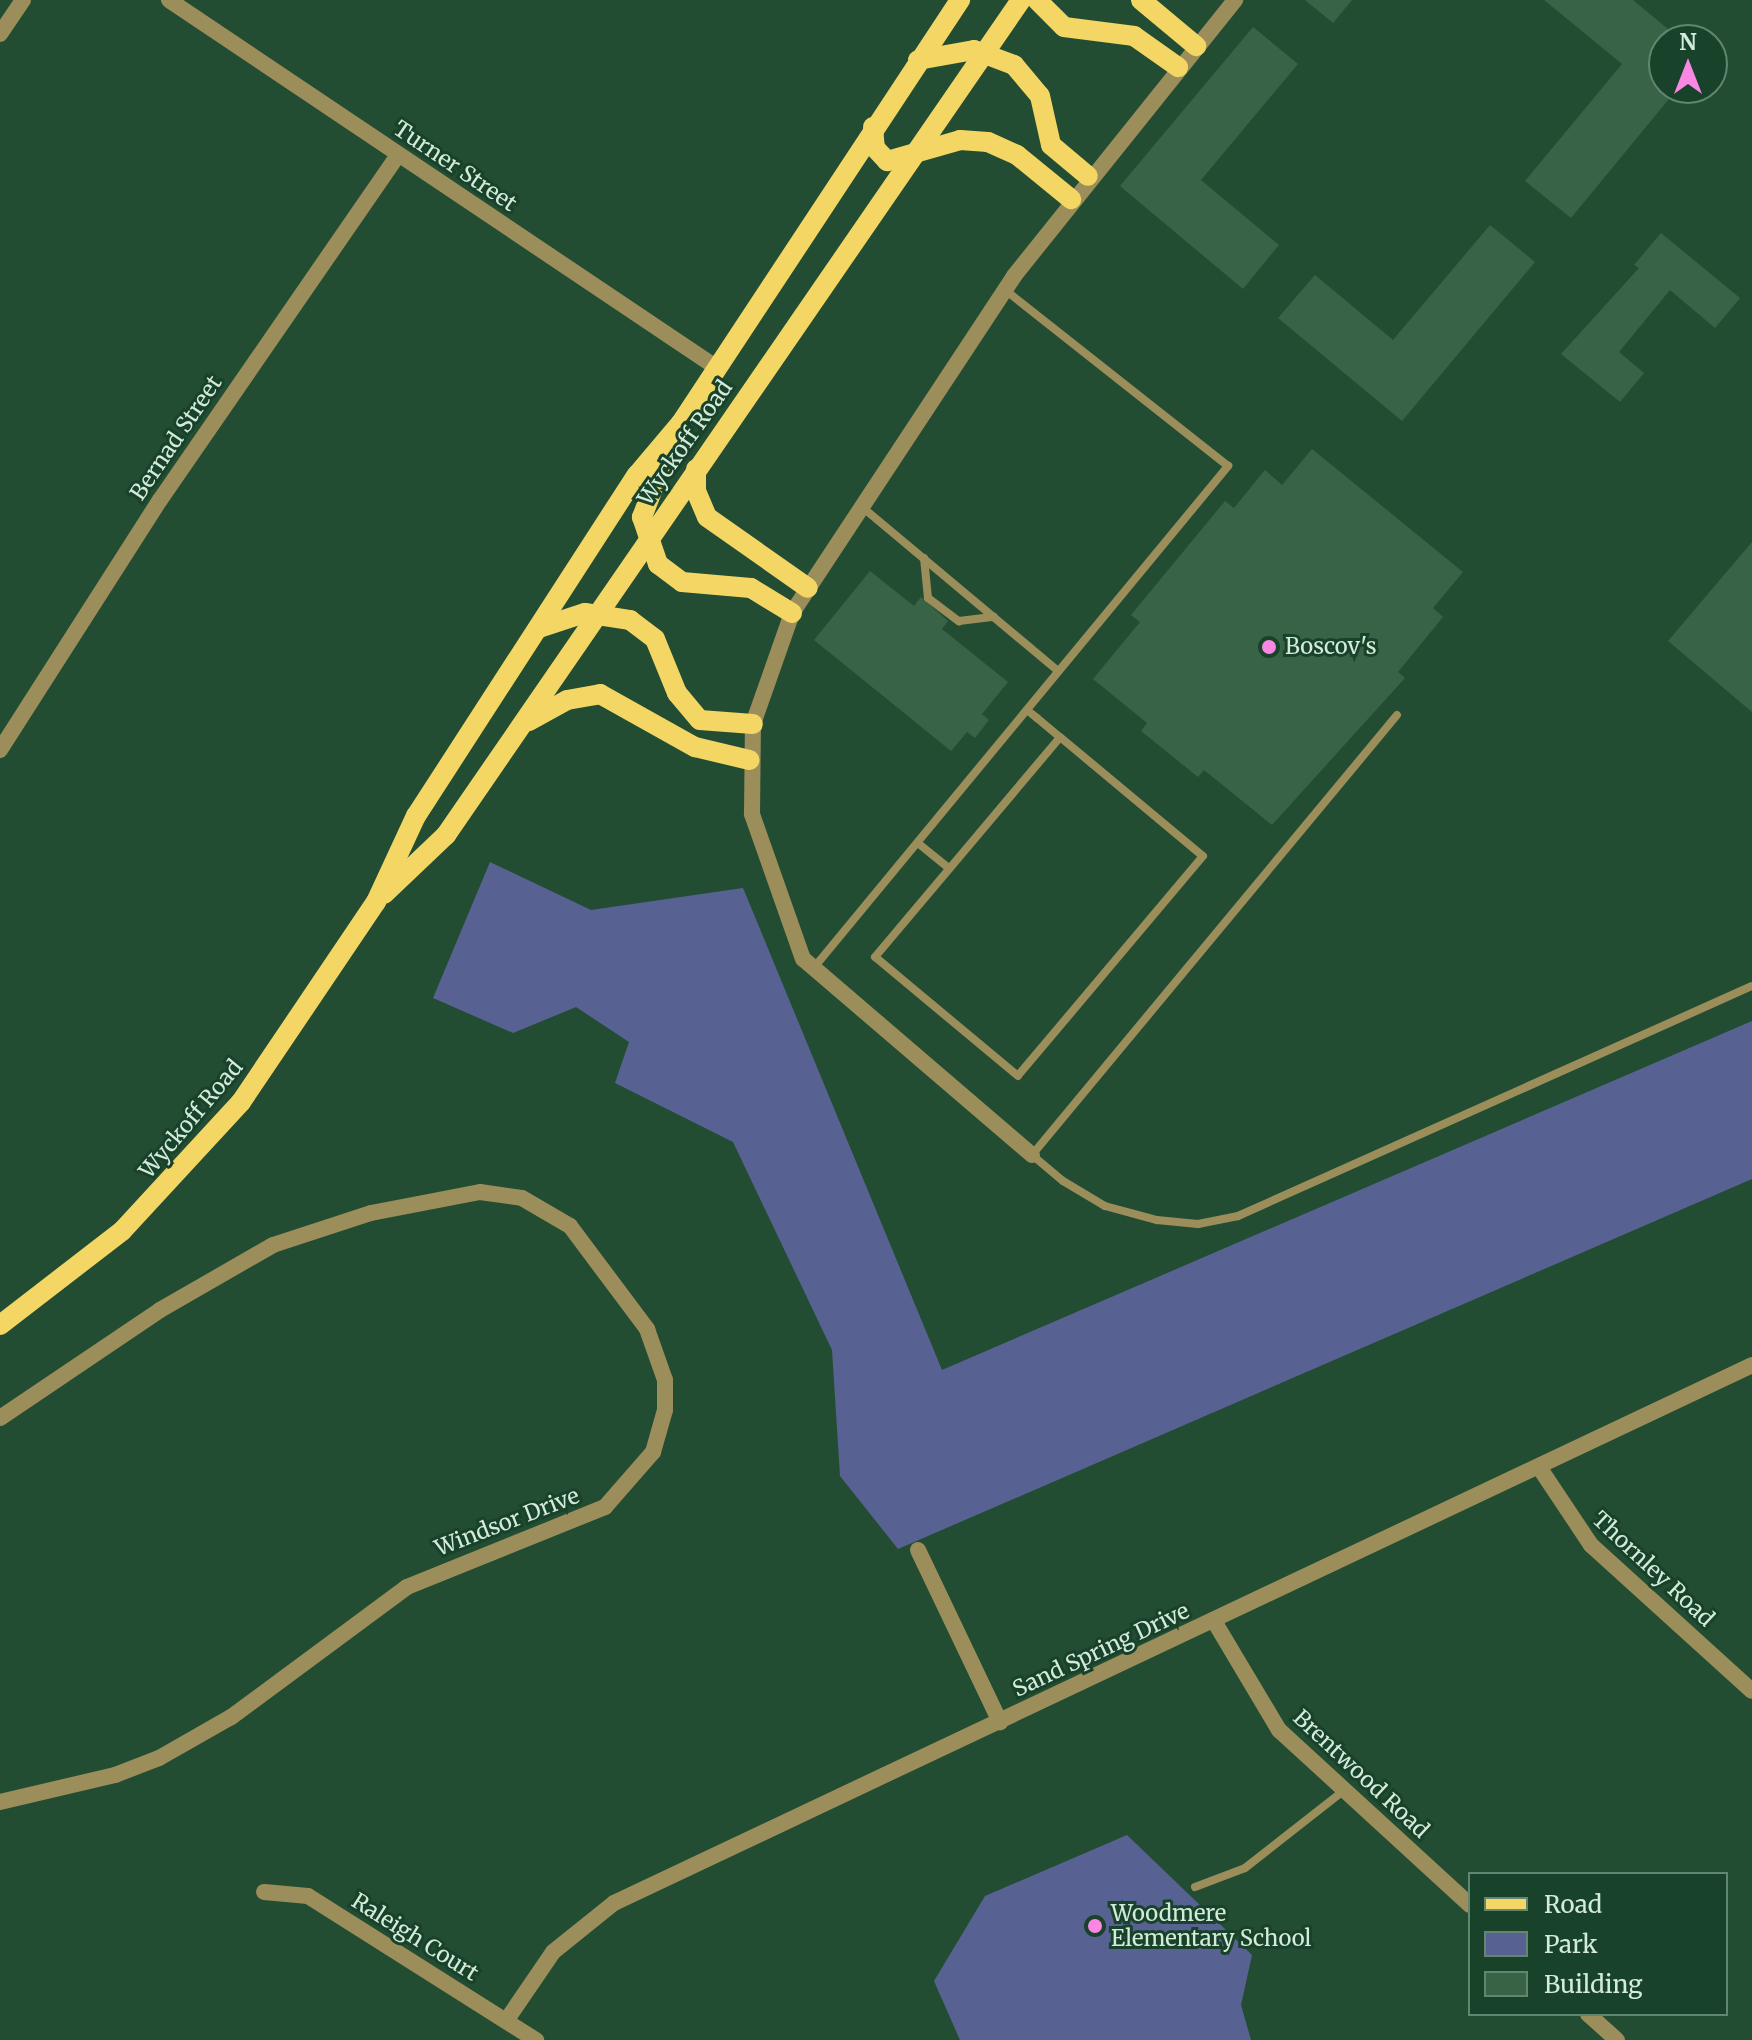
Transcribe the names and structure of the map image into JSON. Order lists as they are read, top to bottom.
{
  "streets": {
    "main road": ["Wyckoff Road"],
    "street": [
      "Turner Street",
      "Bernad Street",
      "Windsor Drive",
      "Thornley Road",
      "Sand Spring Drive",
      "Brentwood Road",
      "Raleigh Court"
    ]
  },
  "crossings": [
    ["Turner Street", "Bernad Street"],
    ["Turner Street", "Wyckoff Road"],
    ["Thornley Road", "Sand Spring Drive"],
    ["Sand Spring Drive", "Brentwood Road"],
    ["Sand Spring Drive", "Raleigh Court"]
  ],
  "places": ["Boscov's", "Woodmere Elementary School"],
  "legend": ["Road", "Park", "Building"],
  "north": "top"
}
